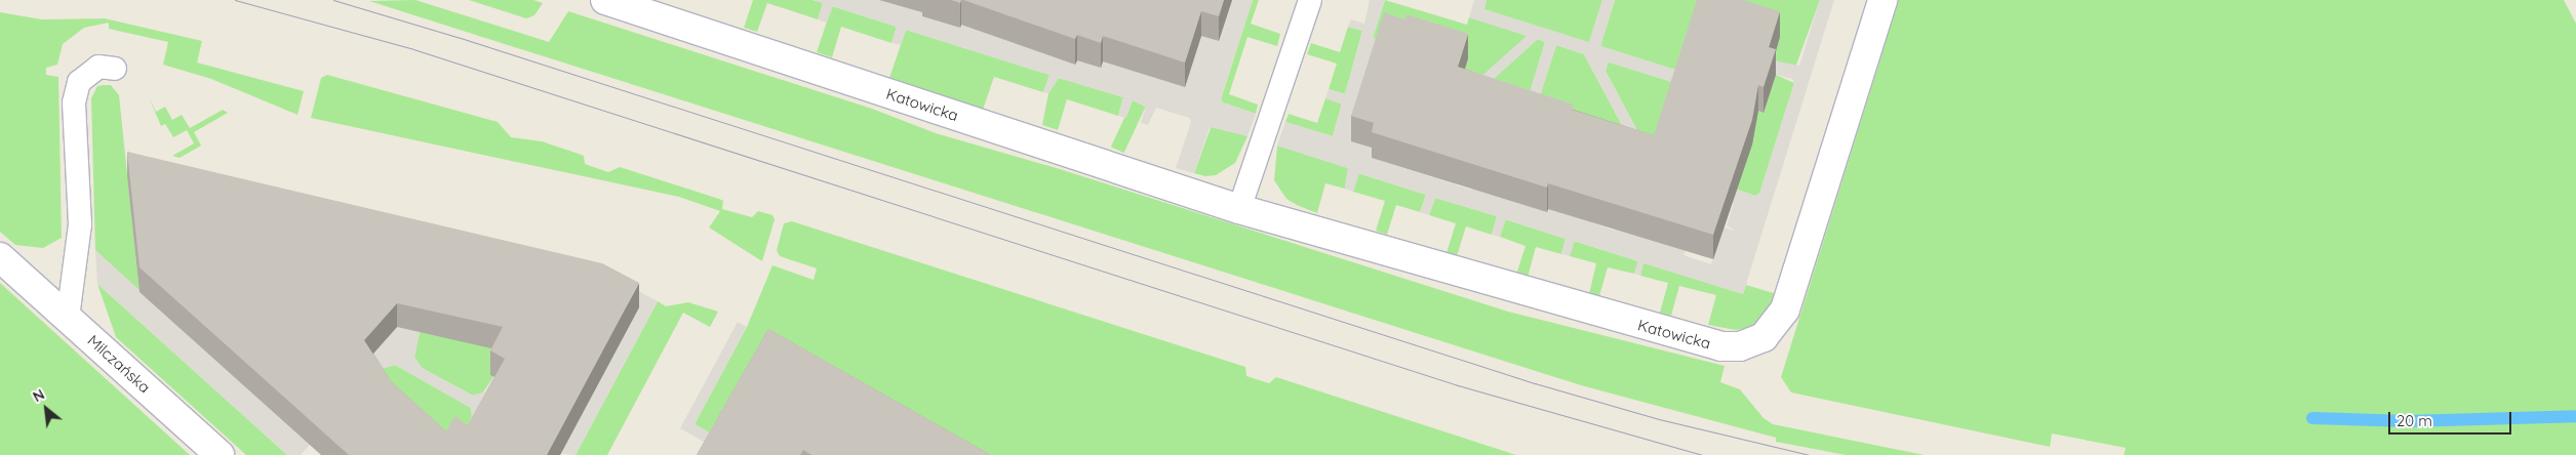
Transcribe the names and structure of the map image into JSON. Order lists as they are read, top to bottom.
{
  "streets": {
    "street": ["Katowicka", "Milczańska"]
  },
  "scale_bar": "20 m",
  "north": "top left"
}
